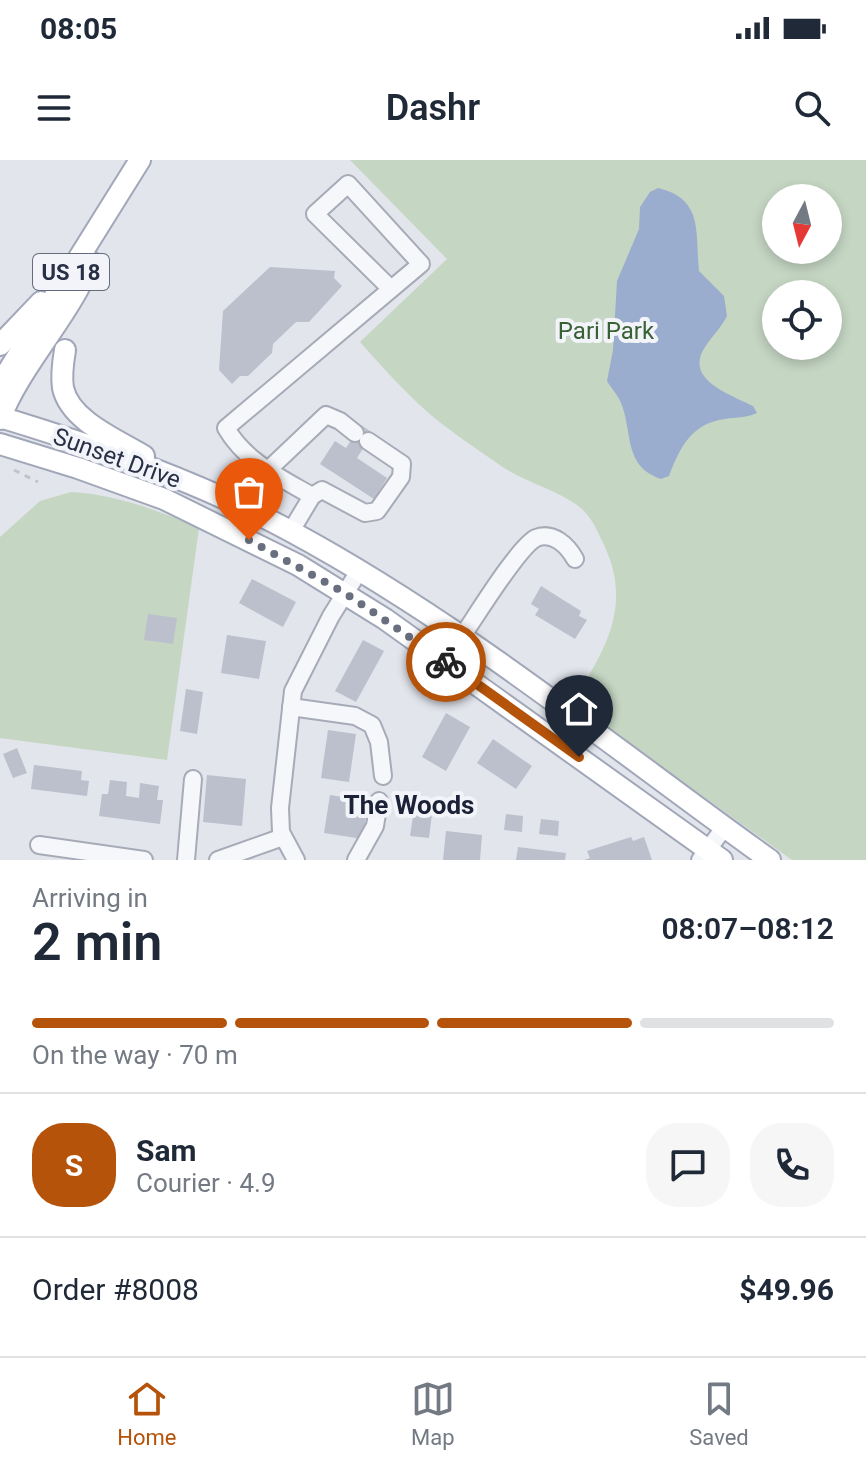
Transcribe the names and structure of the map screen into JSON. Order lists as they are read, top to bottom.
{
  "streets": {
    "main road": ["US 18", "Sunset Drive"]
  },
  "districts": ["The Woods"],
  "parks": ["Pari Park"],
  "north": "bottom",
  "page": {
    "status": "08:05",
    "header": "Dashr",
    "heading": ["2 min", "Arriving in", "08:07–08:12"],
    "panel": [
      "Sam",
      "Courier · 4.9",
      "Order #8008",
      "$49.96"
    ],
    "bar": "On the way · 70 m",
    "round": "S",
    "tabs": ["Home", "Map", "Saved"]
  }
}
